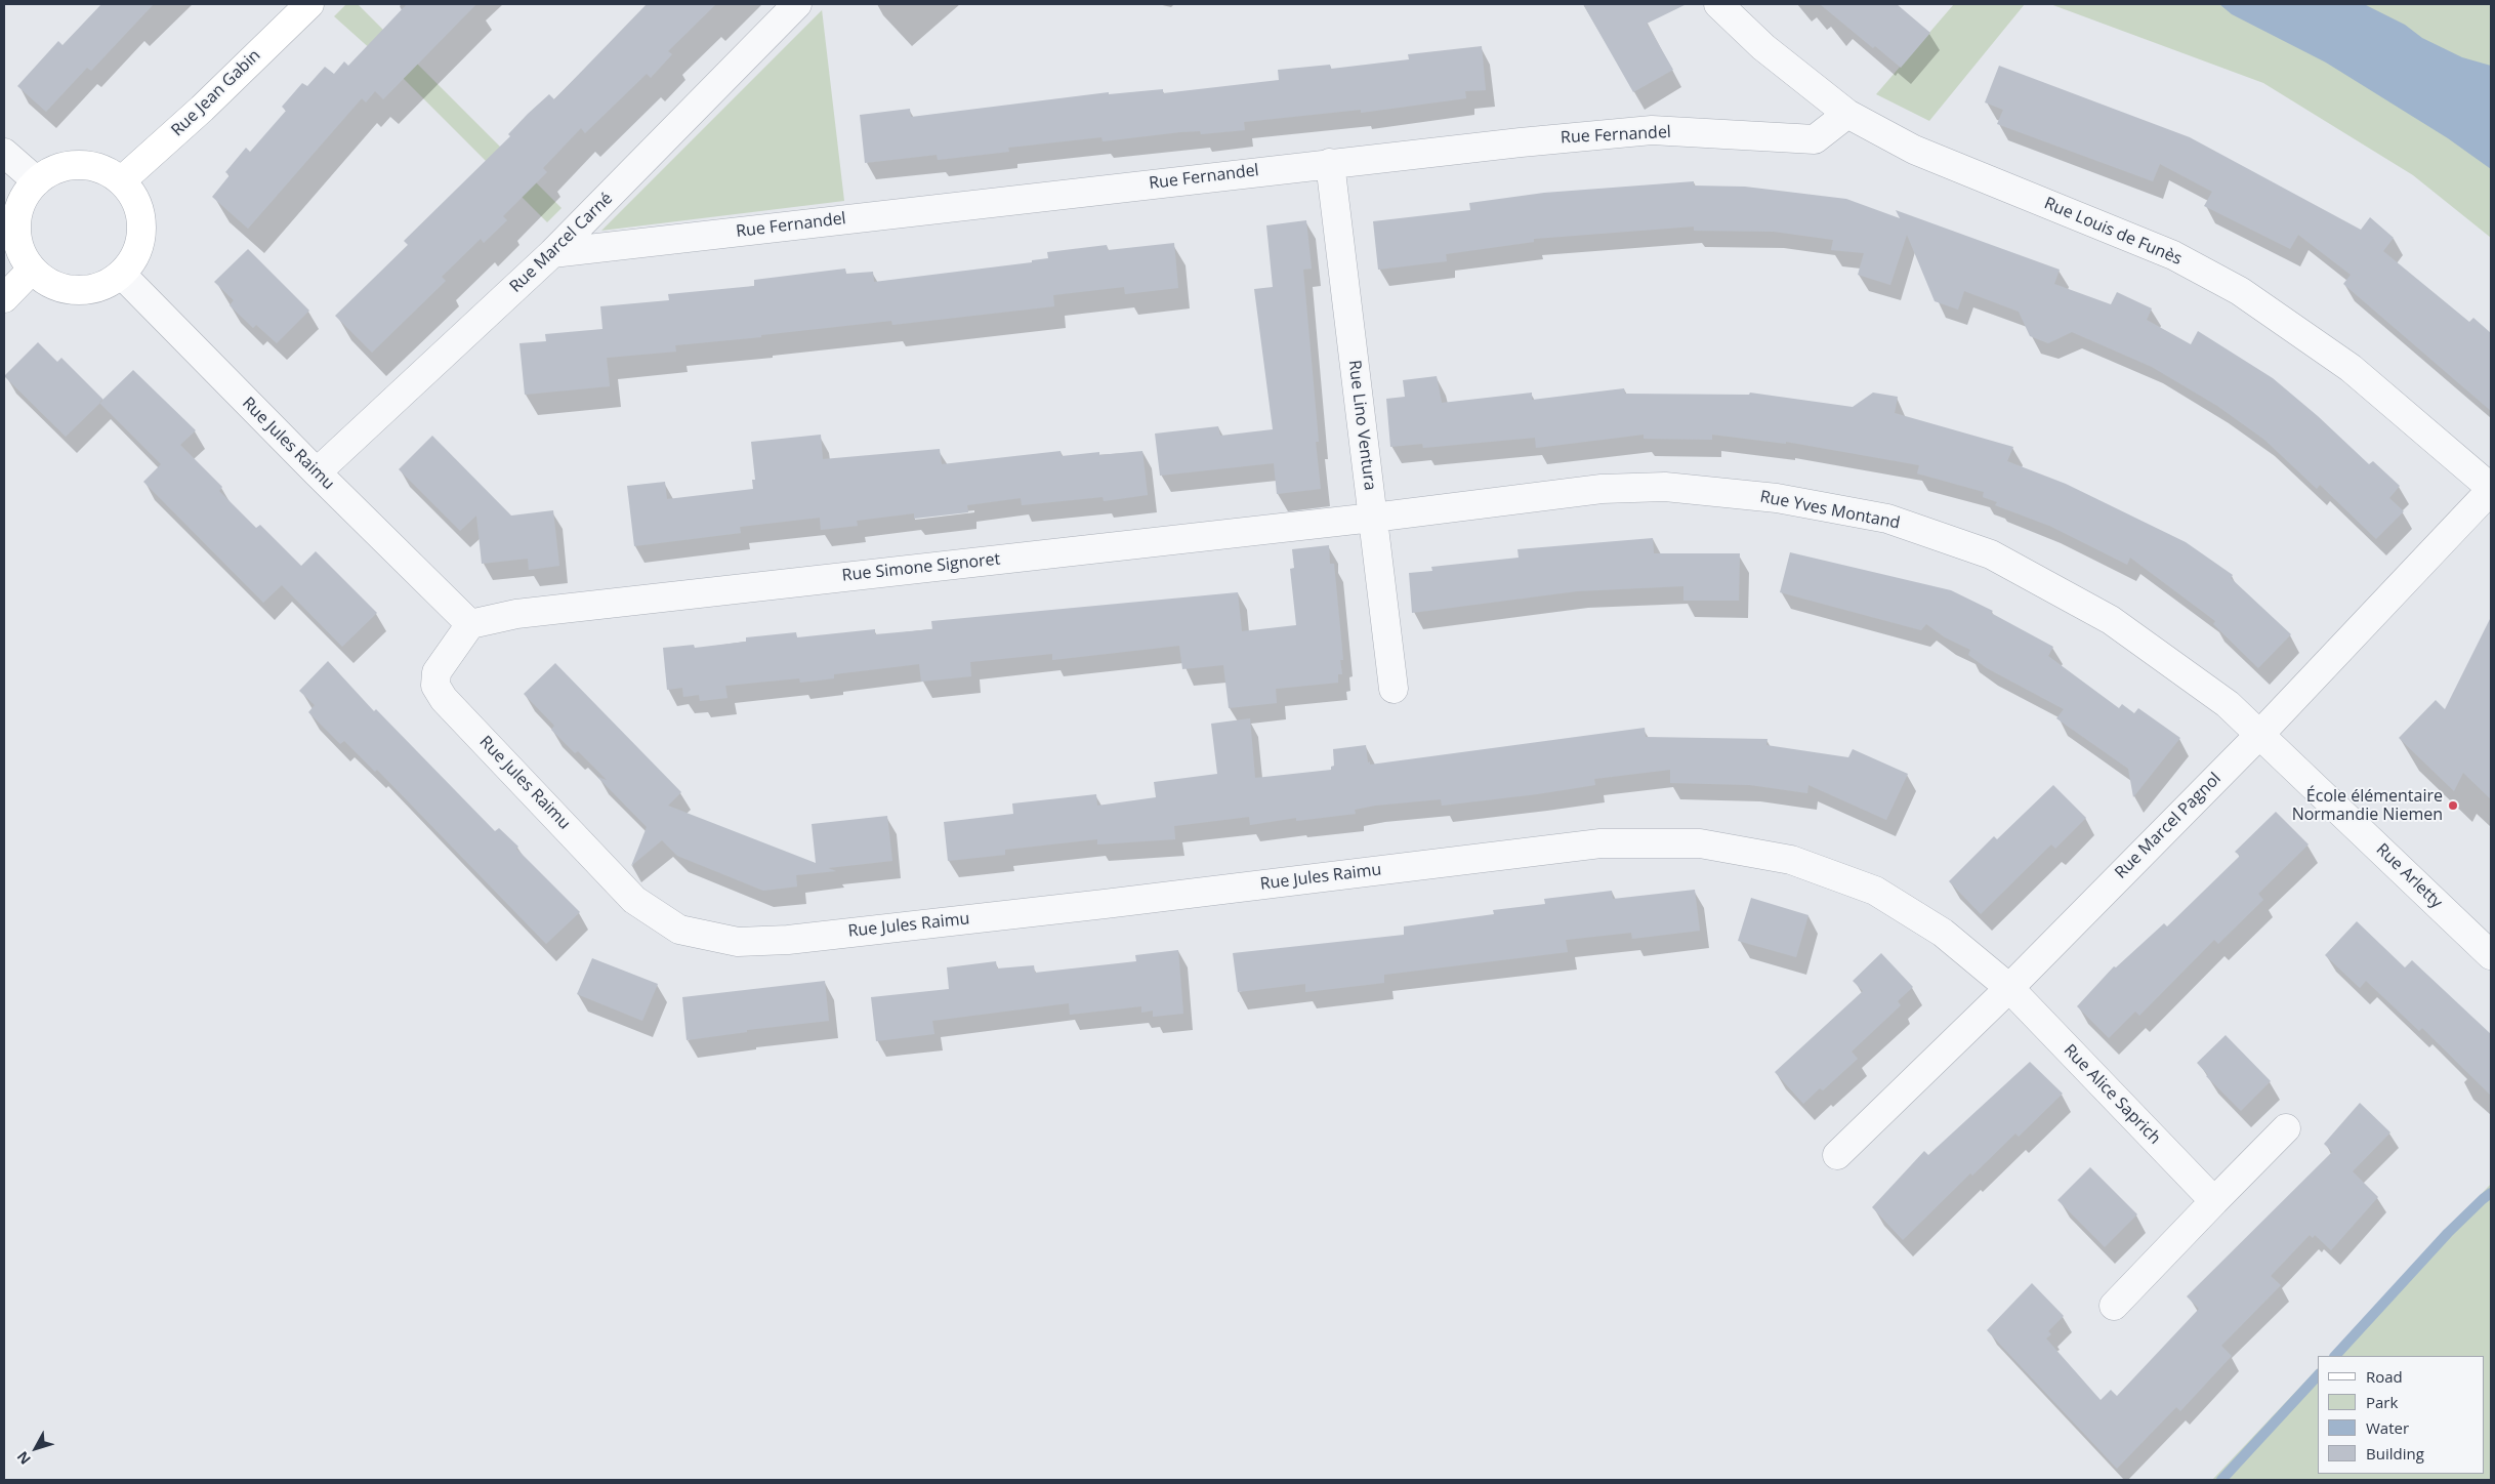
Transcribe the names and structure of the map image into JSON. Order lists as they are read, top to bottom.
{
  "streets": {
    "street": [
      "Rue Jean Gabin",
      "Rue Fernandel",
      "Rue Louis de Funès",
      "Rue Marcel Carné",
      "Rue Lino Ventura",
      "Rue Jules Raimu",
      "Rue Yves Montand",
      "Rue Simone Signoret",
      "Rue Marcel Pagnol",
      "Rue Arletty",
      "Rue Alice Saprich"
    ]
  },
  "crossings": [
    ["Rue Jean Gabin", "Rue Jules Raimu"],
    ["Rue Fernandel", "Rue Louis de Funès"],
    ["Rue Fernandel", "Rue Marcel Carné"],
    ["Rue Fernandel", "Rue Lino Ventura"],
    ["Rue Louis de Funès", "Rue Marcel Pagnol"],
    ["Rue Marcel Carné", "Rue Jules Raimu"],
    ["Rue Lino Ventura", "Rue Yves Montand"],
    ["Rue Lino Ventura", "Rue Simone Signoret"],
    ["Rue Jules Raimu", "Rue Simone Signoret"],
    ["Rue Jules Raimu", "Rue Marcel Pagnol"],
    ["Rue Jules Raimu", "Rue Alice Saprich"],
    ["Rue Yves Montand", "Rue Simone Signoret"],
    ["Rue Yves Montand", "Rue Marcel Pagnol"],
    ["Rue Yves Montand", "Rue Arletty"],
    ["Rue Marcel Pagnol", "Rue Arletty"],
    ["Rue Marcel Pagnol", "Rue Alice Saprich"]
  ],
  "places": ["École élémentaire Normandie Niemen"],
  "legend": [
    "Road",
    "Park",
    "Water",
    "Building"
  ],
  "north": "bottom left"
}
